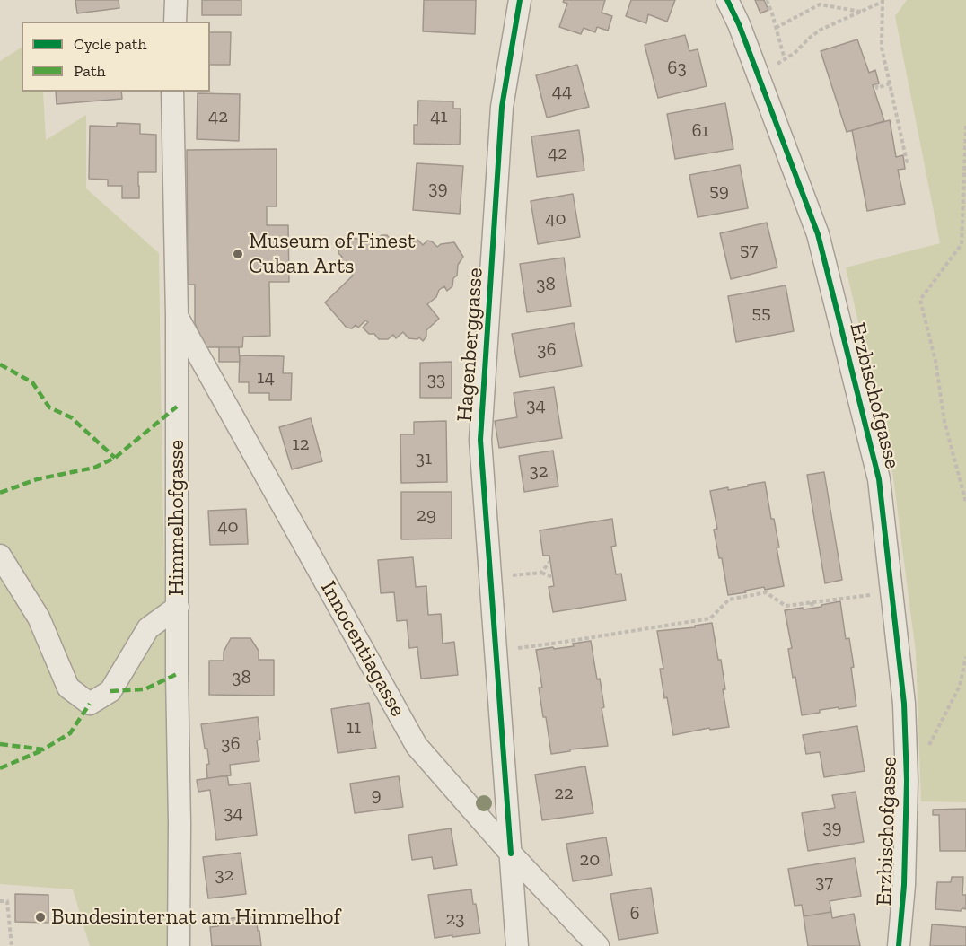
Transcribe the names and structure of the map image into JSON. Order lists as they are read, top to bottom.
{
  "streets": {
    "street": [
      "Hagenberggasse",
      "Erzbischofgasse",
      "Himmelhofgasse",
      "Innocentiagasse"
    ]
  },
  "crossings": [
    ["Hagenberggasse", "Innocentiagasse"],
    ["Himmelhofgasse", "Innocentiagasse"]
  ],
  "places": ["Museum of Finest Cuban Arts", "Bundesinternat am Himmelhof"],
  "house_numbers": [
    "63",
    "44",
    "42",
    "41",
    "61",
    "42",
    "39",
    "59",
    "40",
    "57",
    "38",
    "55",
    "36",
    "14",
    "33",
    "34",
    "12",
    "31",
    "32",
    "29",
    "40",
    "38",
    "11",
    "36",
    "22",
    "9",
    "34",
    "39",
    "20",
    "32",
    "37",
    "6",
    "23"
  ],
  "legend": ["Cycle path", "Path"]
}
